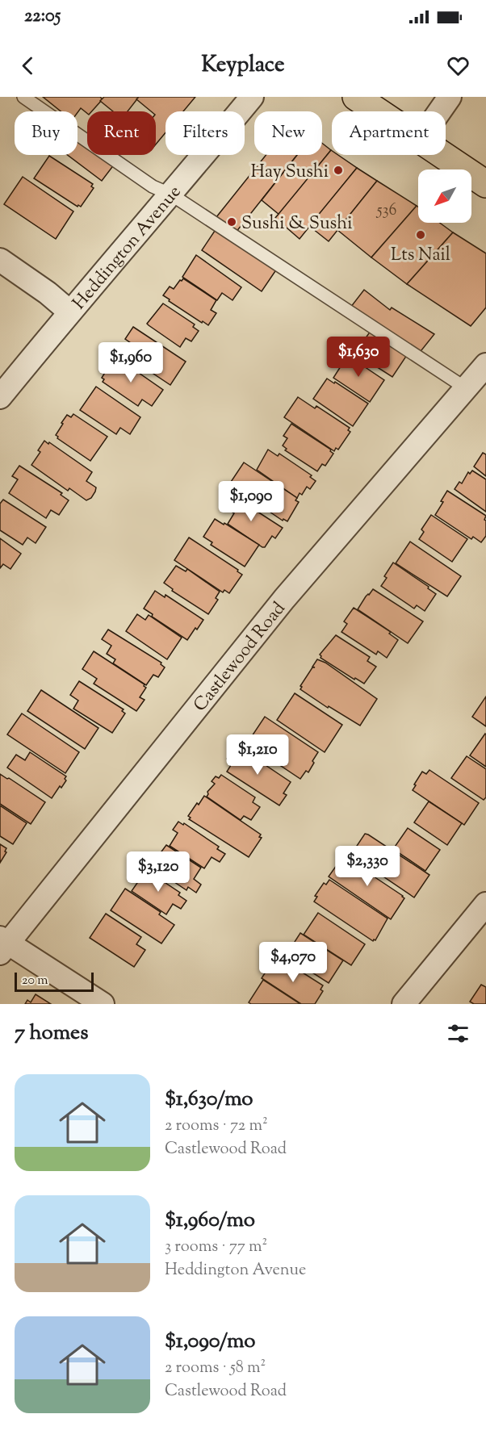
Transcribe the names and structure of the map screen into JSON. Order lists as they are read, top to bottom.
{
  "streets": {
    "street": ["Heddington Avenue", "Castlewood Road"]
  },
  "places": ["Hay Sushi", "Sushi & Sushi", "Lts Nail"],
  "house_numbers": ["536"],
  "scale_bar": "20 m",
  "north": "bottom left",
  "page": {
    "status": "22:05",
    "header": "Keyplace",
    "chip": [
      "Buy",
      "Rent",
      "Filters",
      "New",
      "Apartment"
    ],
    "price": [
      "$1,630",
      "$1,960",
      "$1,090",
      "$1,210",
      "$2,330",
      "$3,120",
      "$4,070"
    ],
    "scale": "20 m",
    "heading": "7 homes",
    "list": [
      {
        "name": "$1,630/mo",
        "note": "2 rooms · 72 m² · Castlewood Road"
      },
      {
        "name": "$1,960/mo",
        "note": "3 rooms · 77 m² · Heddington Avenue"
      },
      {
        "name": "$1,090/mo",
        "note": "2 rooms · 58 m² · Castlewood Road"
      }
    ]
  }
}
